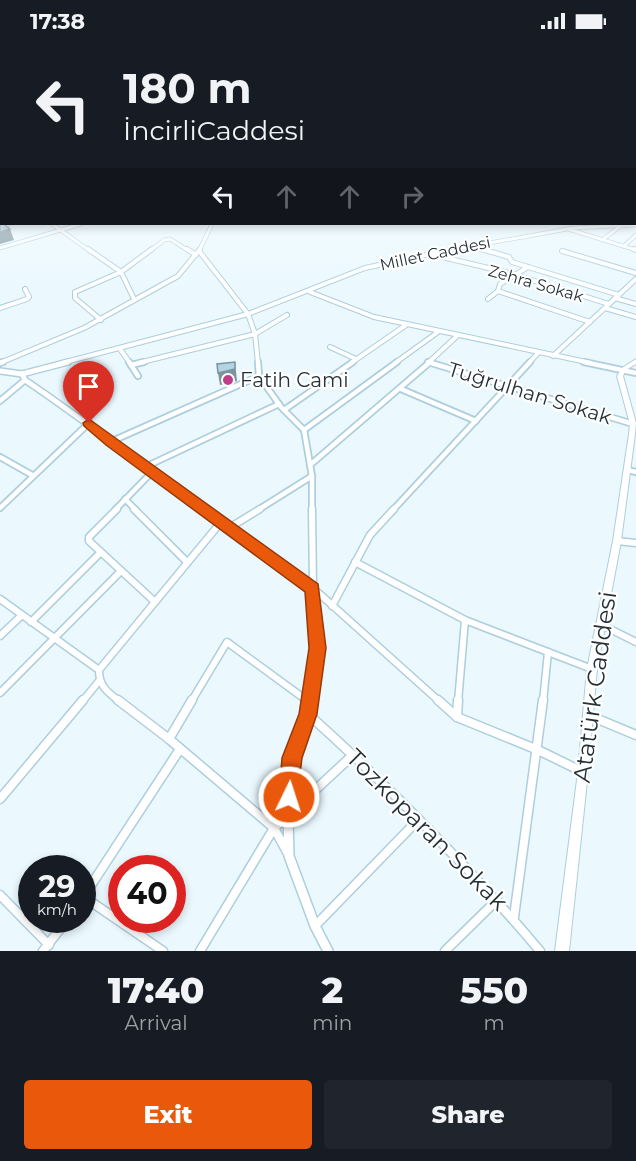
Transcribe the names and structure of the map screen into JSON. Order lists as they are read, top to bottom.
{
  "streets": {
    "main road": ["Atatürk Caddesi"],
    "street": [
      "Millet Caddesi",
      "Zehra Sokak",
      "Tuğrulhan Sokak",
      "Tozkoparan Sokak"
    ]
  },
  "crossings": [
    ["Millet Caddesi", "Zehra Sokak"],
    ["Tuğrulhan Sokak", "Atatürk Caddesi"]
  ],
  "places": ["Fatih Cami"],
  "page": {
    "status": "17:38",
    "turn": ["180 m", "İncirliCaddesi"],
    "speed": "29 km/h",
    "limit": "40",
    "eta": [
      "17:40",
      "Arrival",
      "2",
      "min",
      "550",
      "m"
    ],
    "buttons": ["Exit", "Share"]
  }
}
